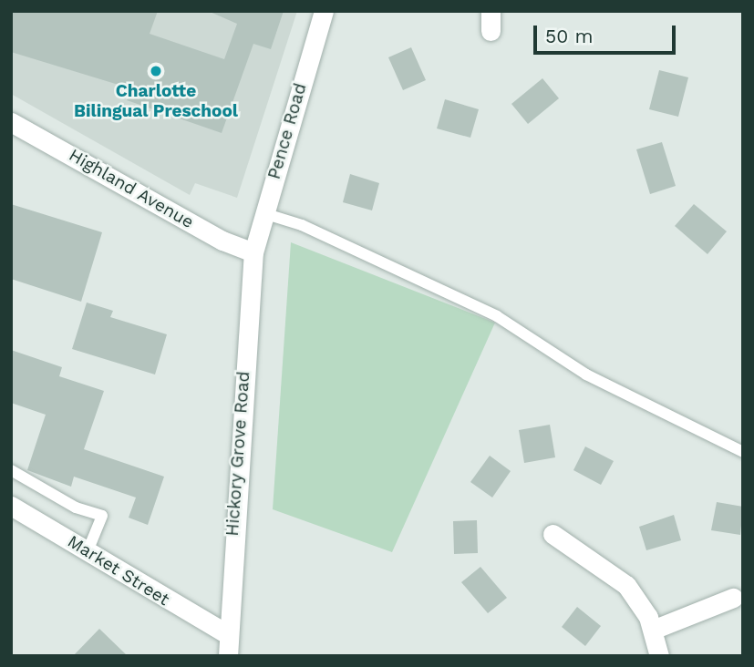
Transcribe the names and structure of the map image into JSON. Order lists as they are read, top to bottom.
{
  "streets": {
    "street": [
      "Pence Road",
      "Highland Avenue",
      "Hickory Grove Road",
      "Market Street"
    ]
  },
  "crossings": [
    ["Pence Road", "Highland Avenue"],
    ["Pence Road", "Hickory Grove Road"],
    ["Highland Avenue", "Hickory Grove Road"],
    ["Hickory Grove Road", "Market Street"]
  ],
  "places": ["Charlotte Bilingual Preschool"],
  "scale_bar": "50 m"
}
